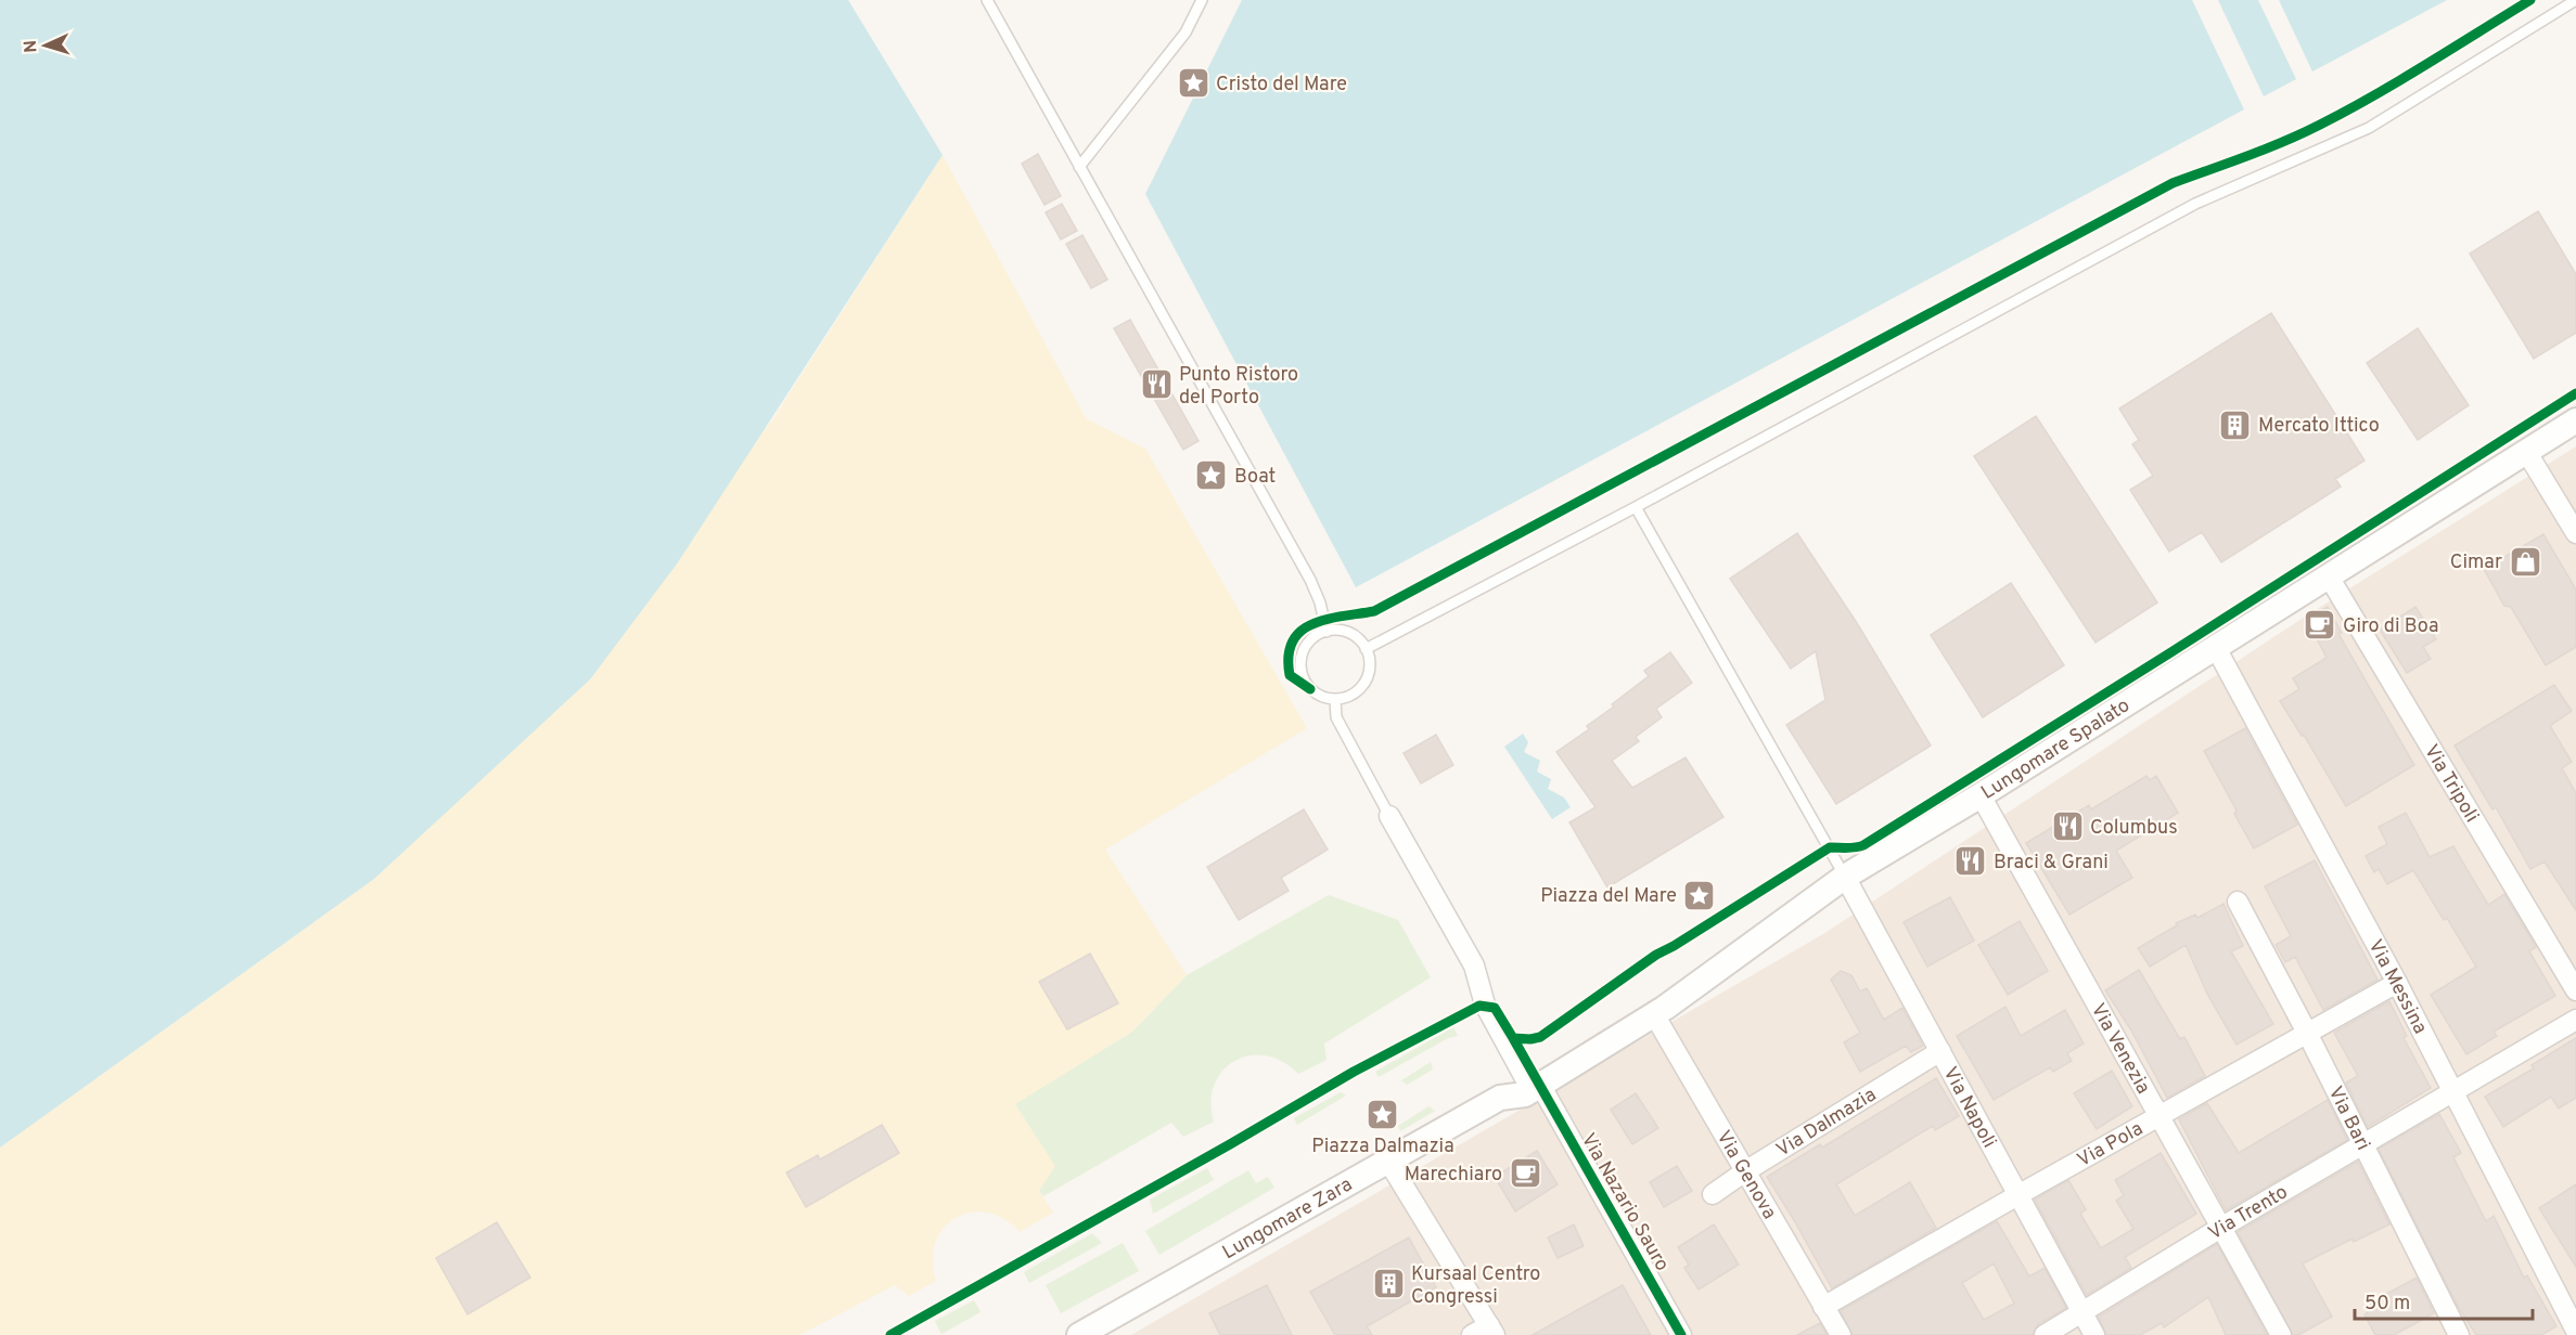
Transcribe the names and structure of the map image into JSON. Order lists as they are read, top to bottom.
{
  "streets": {
    "street": [
      "Lungomare Spalato",
      "Via Tripoli",
      "Via Messina",
      "Via Venezia",
      "Via Napoli",
      "Via Bari",
      "Via Dalmazia",
      "Via Pola",
      "Via Genova",
      "Via Nazario Sauro",
      "Via Trento",
      "Lungomare Zara"
    ]
  },
  "crossings": [
    ["Lungomare Spalato", "Via Tripoli"],
    ["Lungomare Spalato", "Via Messina"],
    ["Lungomare Spalato", "Via Venezia"],
    ["Lungomare Spalato", "Via Napoli"],
    ["Lungomare Spalato", "Via Genova"],
    ["Lungomare Spalato", "Via Nazario Sauro"],
    ["Lungomare Spalato", "Lungomare Zara"],
    ["Via Messina", "Via Pola"],
    ["Via Messina", "Via Trento"],
    ["Via Venezia", "Via Pola"],
    ["Via Venezia", "Via Trento"],
    ["Via Napoli", "Via Dalmazia"],
    ["Via Napoli", "Via Pola"],
    ["Via Napoli", "Via Trento"],
    ["Via Bari", "Via Pola"],
    ["Via Bari", "Via Trento"],
    ["Via Dalmazia", "Via Genova"],
    ["Via Pola", "Via Genova"],
    ["Via Nazario Sauro", "Lungomare Zara"]
  ],
  "places": {
    "place": [
      "Cristo del Mare",
      "Boat",
      "Piazza del Mare",
      "Piazza Dalmazia"
    ],
    "restaurant": ["Punto Ristoro del Porto", "Columbus", "Braci & Grani"],
    "building": ["Mercato Ittico", "Kursaal Centro Congressi"],
    "shop": ["Cimar"],
    "cafe": ["Giro di Boa", "Marechiaro"]
  },
  "scale_bar": "50 m",
  "north": "left"
}
